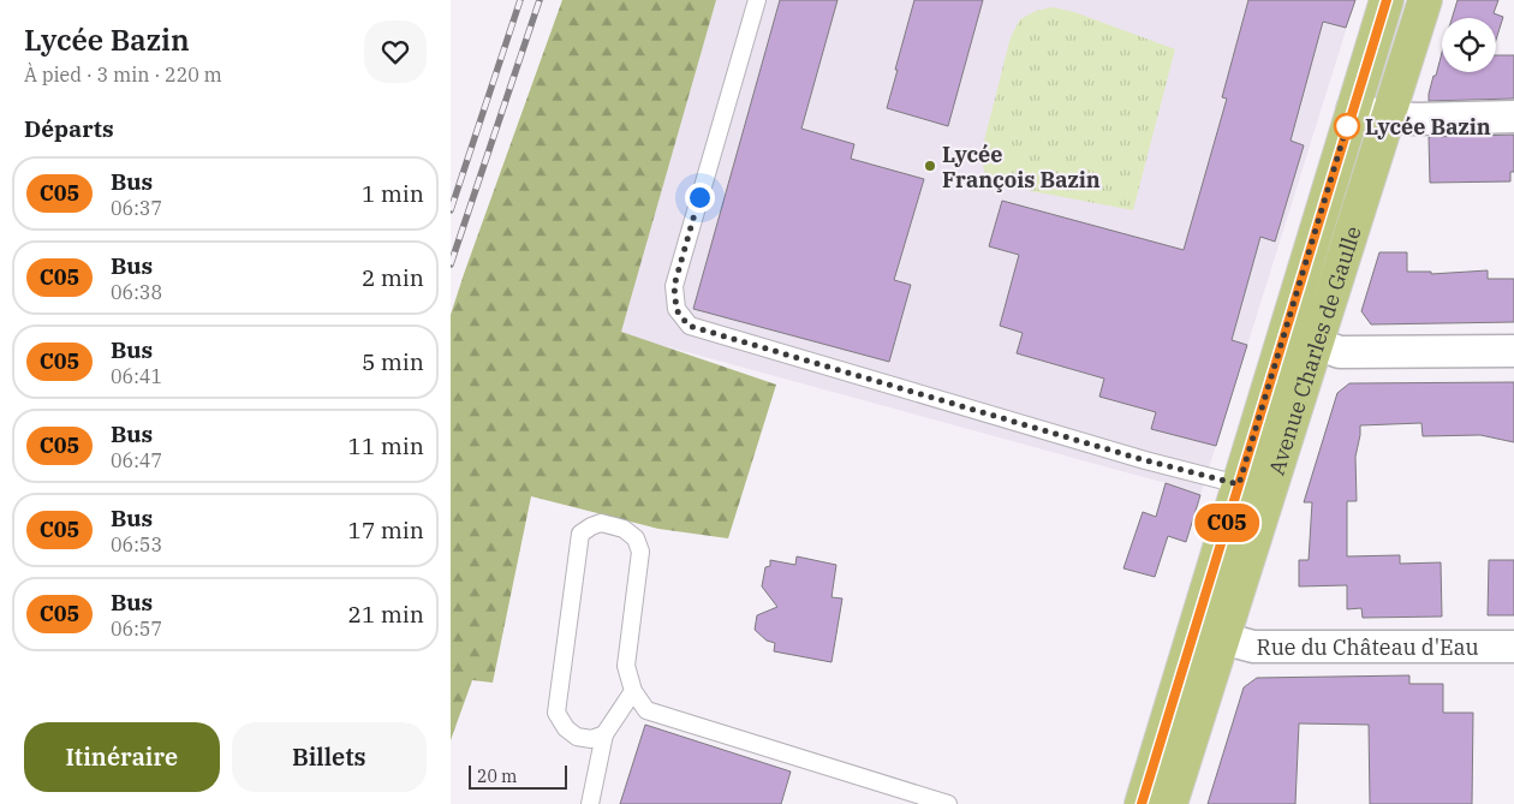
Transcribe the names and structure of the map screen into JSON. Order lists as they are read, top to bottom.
{
  "streets": {
    "main road": ["Avenue Charles de Gaulle"],
    "street": ["Rue du Château d'Eau"]
  },
  "crossings": [
    ["Avenue Charles de Gaulle", "Rue du Château d'Eau"]
  ],
  "places": ["Lycée Bazin", "Lycée François Bazin"],
  "lines": ["bus line C05"],
  "scale_bar": "20 m",
  "page": {
    "heading": [
      ["Lycée Bazin", "À pied · 3 min · 220 m"],
      "Départs"
    ],
    "on_map": "C05",
    "list": [
      {
        "mark": "C05",
        "name": "Bus",
        "note": "06:37",
        "value": "1 min"
      },
      {
        "mark": "C05",
        "name": "Bus",
        "note": "06:38",
        "value": "2 min"
      },
      {
        "mark": "C05",
        "name": "Bus",
        "note": "06:41",
        "value": "5 min"
      },
      {
        "mark": "C05",
        "name": "Bus",
        "note": "06:47",
        "value": "11 min"
      },
      {
        "mark": "C05",
        "name": "Bus",
        "note": "06:53",
        "value": "17 min"
      },
      {
        "mark": "C05",
        "name": "Bus",
        "note": "06:57",
        "value": "21 min"
      }
    ],
    "buttons": ["Itinéraire", "Billets"],
    "scale": "20 m"
  }
}
